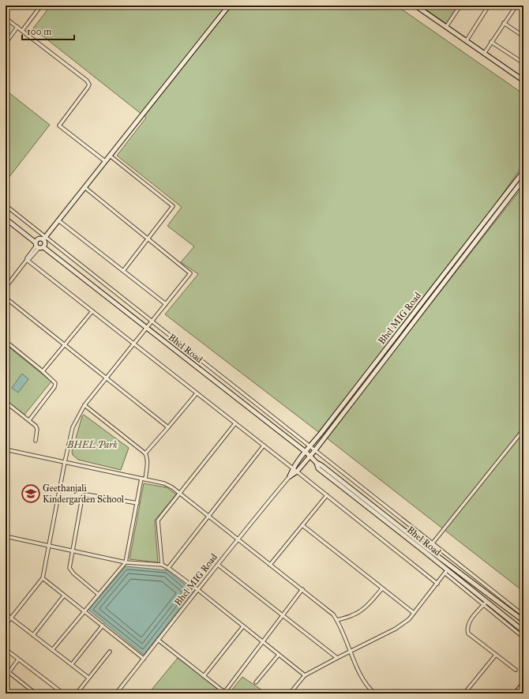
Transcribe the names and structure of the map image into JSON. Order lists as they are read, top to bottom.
{
  "streets": {
    "street": ["Bhel MIG Road", "Bhel Road"]
  },
  "crossings": [
    ["Bhel MIG Road", "Bhel Road"]
  ],
  "parks": ["BHEL Park"],
  "places": {
    "school or university": ["Geethanjali Kindergarden School"]
  },
  "scale_bar": "100 m"
}
